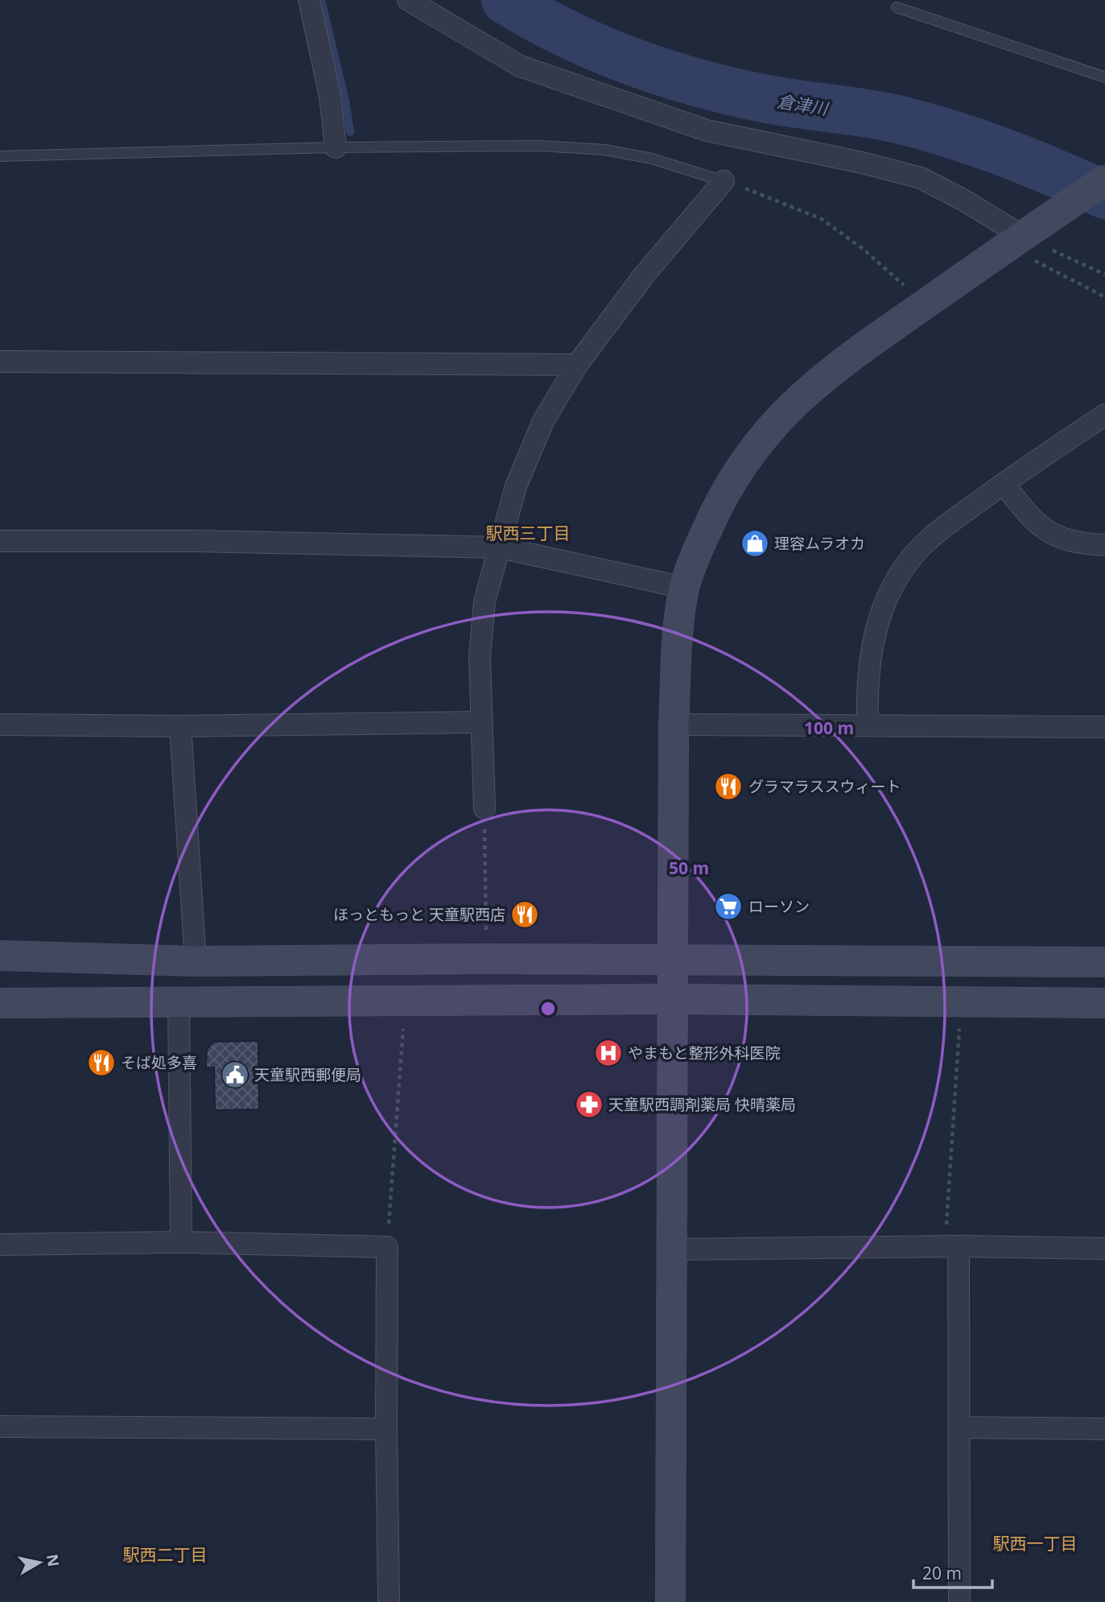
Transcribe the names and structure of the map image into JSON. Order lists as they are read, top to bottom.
{
  "districts": ["駅西三丁目", "駅西一丁目", "駅西二丁目"],
  "water": ["倉津川"],
  "places": {
    "shop": ["理容ムラオカ"],
    "restaurant": ["グラマラススウィート", "ほっともっと 天童駅西店", "そば処多喜"],
    "supermarket": ["ローソン"],
    "hospital": ["やまもと整形外科医院"],
    "public building": ["天童駅西郵便局"],
    "pharmacy": ["天童駅西調剤薬局 快晴薬局"]
  },
  "scale_bar": "20 m",
  "north": "right",
  "rings": ["100 m", "50 m"]
}
